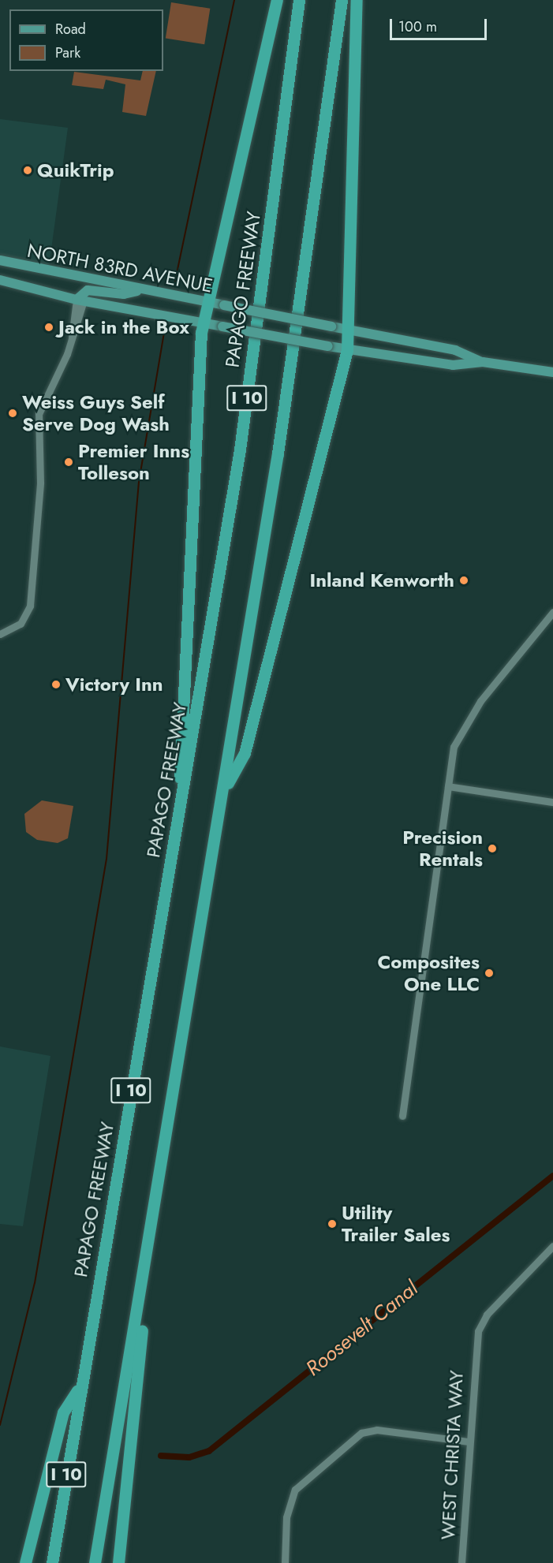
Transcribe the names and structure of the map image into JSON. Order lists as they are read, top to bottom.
{
  "streets": {
    "highway": ["PAPAGO FREEWAY", "I 10"],
    "main road": ["NORTH 83RD AVENUE"],
    "street": ["WEST CHRISTA WAY"]
  },
  "water": ["Roosevelt Canal"],
  "places": [
    "QuikTrip",
    "Jack in the Box",
    "Weiss Guys Self Serve Dog Wash",
    "Premier Inns Tolleson",
    "Inland Kenworth",
    "Victory Inn",
    "Precision Rentals",
    "Composites One LLC",
    "Utility Trailer Sales"
  ],
  "legend": ["Road", "Park"],
  "scale_bar": "100 m"
}
